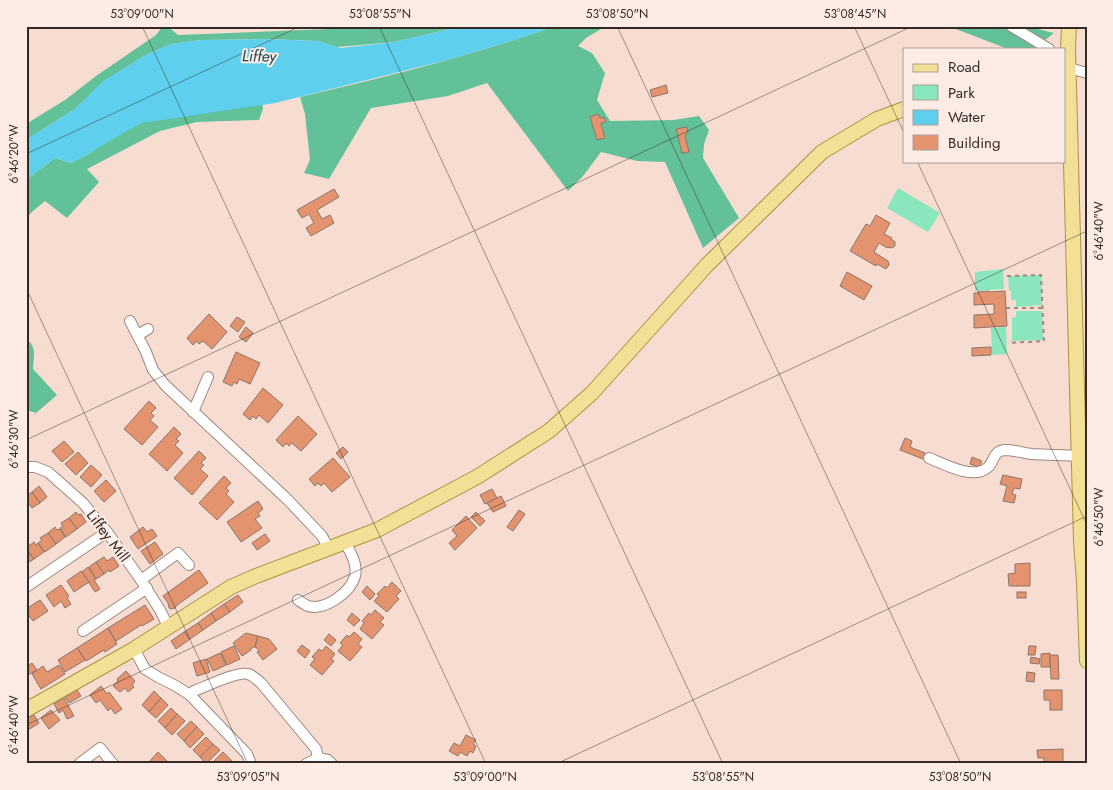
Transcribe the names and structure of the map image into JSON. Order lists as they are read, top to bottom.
{
  "streets": {
    "street": ["Liffey Mill"]
  },
  "water": ["Liffey"],
  "legend": [
    "Road",
    "Park",
    "Water",
    "Building"
  ],
  "coordinates": [
    "53°09'00\"N",
    "53°08'55\"N",
    "53°08'50\"N",
    "53°08'45\"N",
    "6°46'20\"W",
    "6°46'40\"W",
    "6°46'30\"W",
    "6°46'50\"W",
    "53°09'05\"N"
  ]
}
